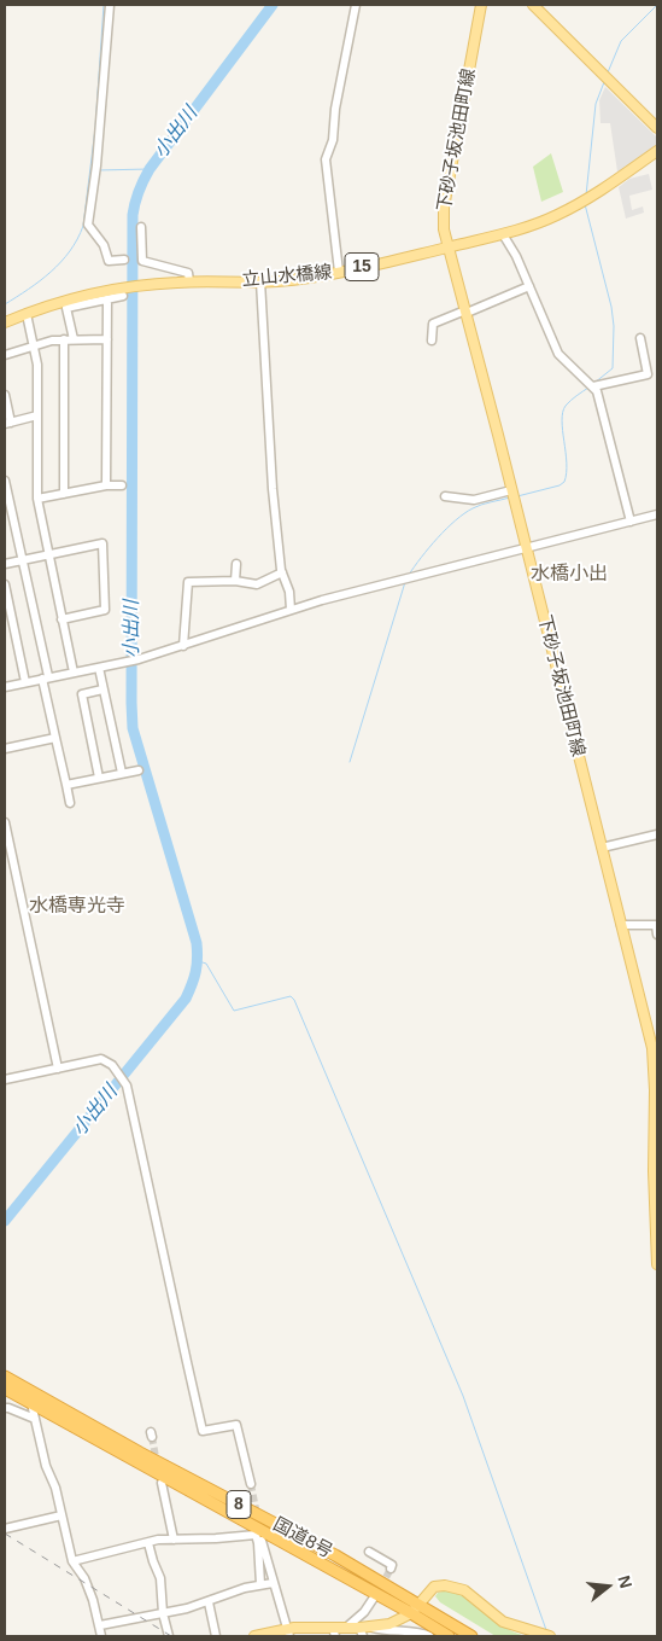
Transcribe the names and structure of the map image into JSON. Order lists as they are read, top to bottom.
{
  "streets": {
    "highway": ["8", "国道8号"],
    "main road": ["下砂子坂池田町線", "15", "立山水橋線"]
  },
  "crossings": [
    ["下砂子坂池田町線", "立山水橋線"]
  ],
  "districts": ["水橋小出", "水橋専光寺"],
  "water": ["小出川"],
  "north": "right"
}
